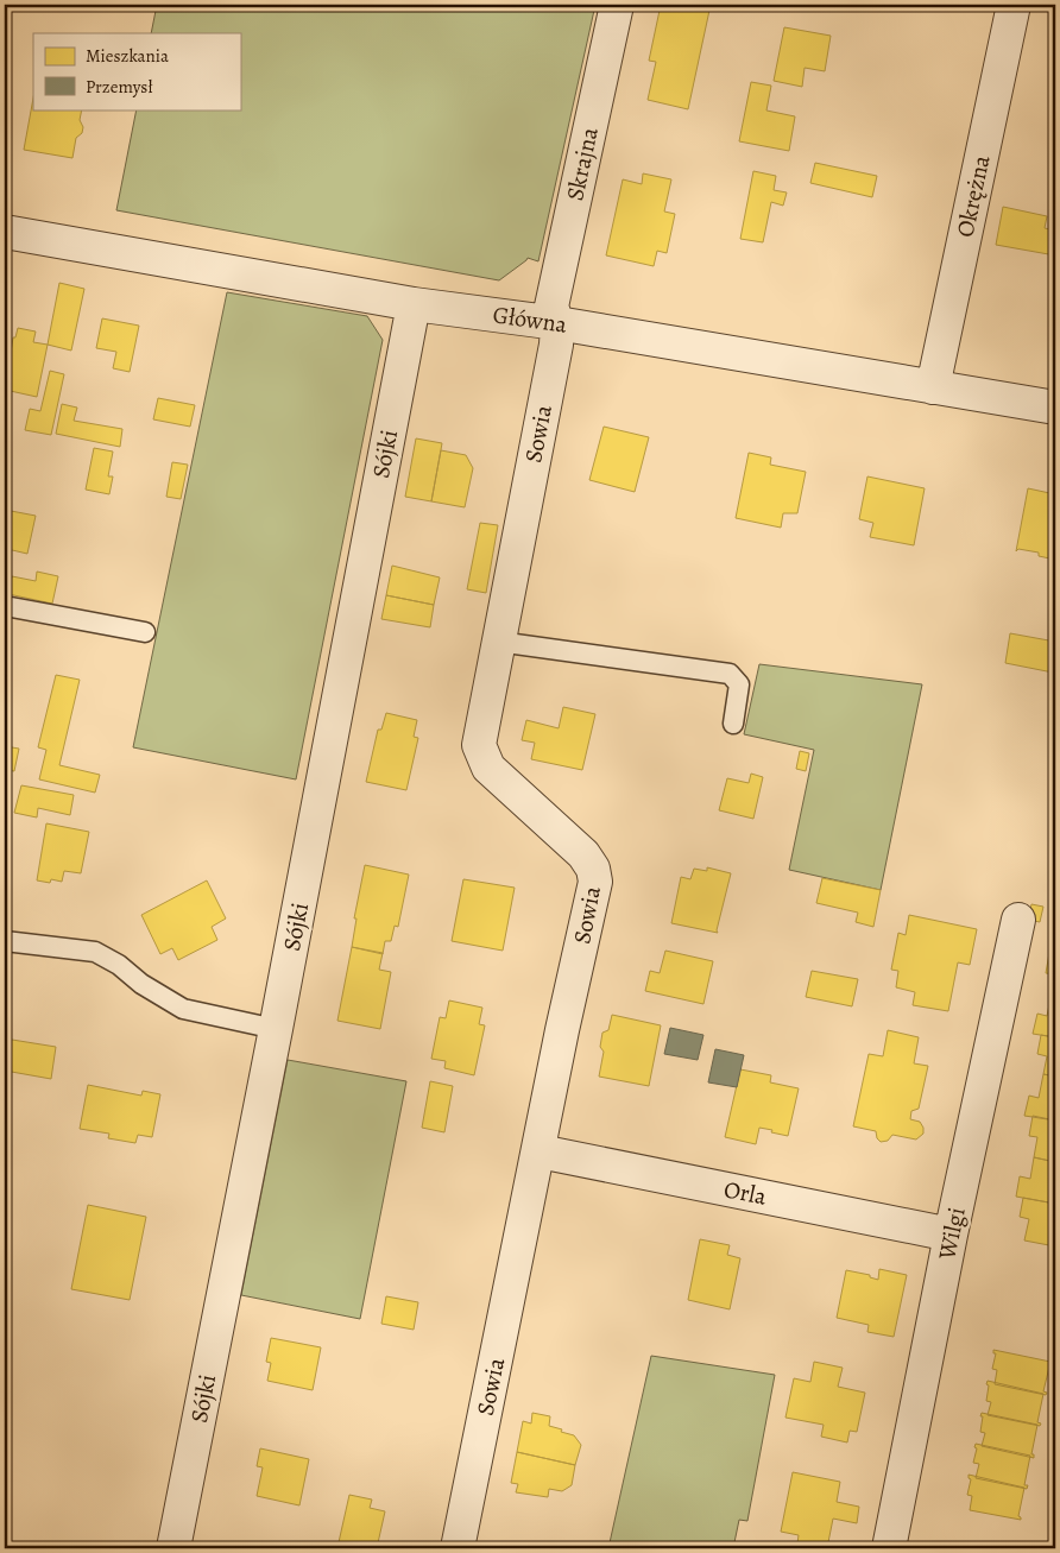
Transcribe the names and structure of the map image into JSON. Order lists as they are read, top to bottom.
{
  "streets": {
    "street": [
      "Skrajna",
      "Okrężna",
      "Główna",
      "Sowia",
      "Sójki",
      "Orla",
      "Wilgi"
    ]
  },
  "crossings": [
    ["Skrajna", "Główna"],
    ["Skrajna", "Sowia"],
    ["Okrężna", "Główna"],
    ["Główna", "Sowia"],
    ["Główna", "Sójki"],
    ["Sowia", "Orla"],
    ["Orla", "Wilgi"]
  ],
  "legend": ["Mieszkania", "Przemysł"]
}
